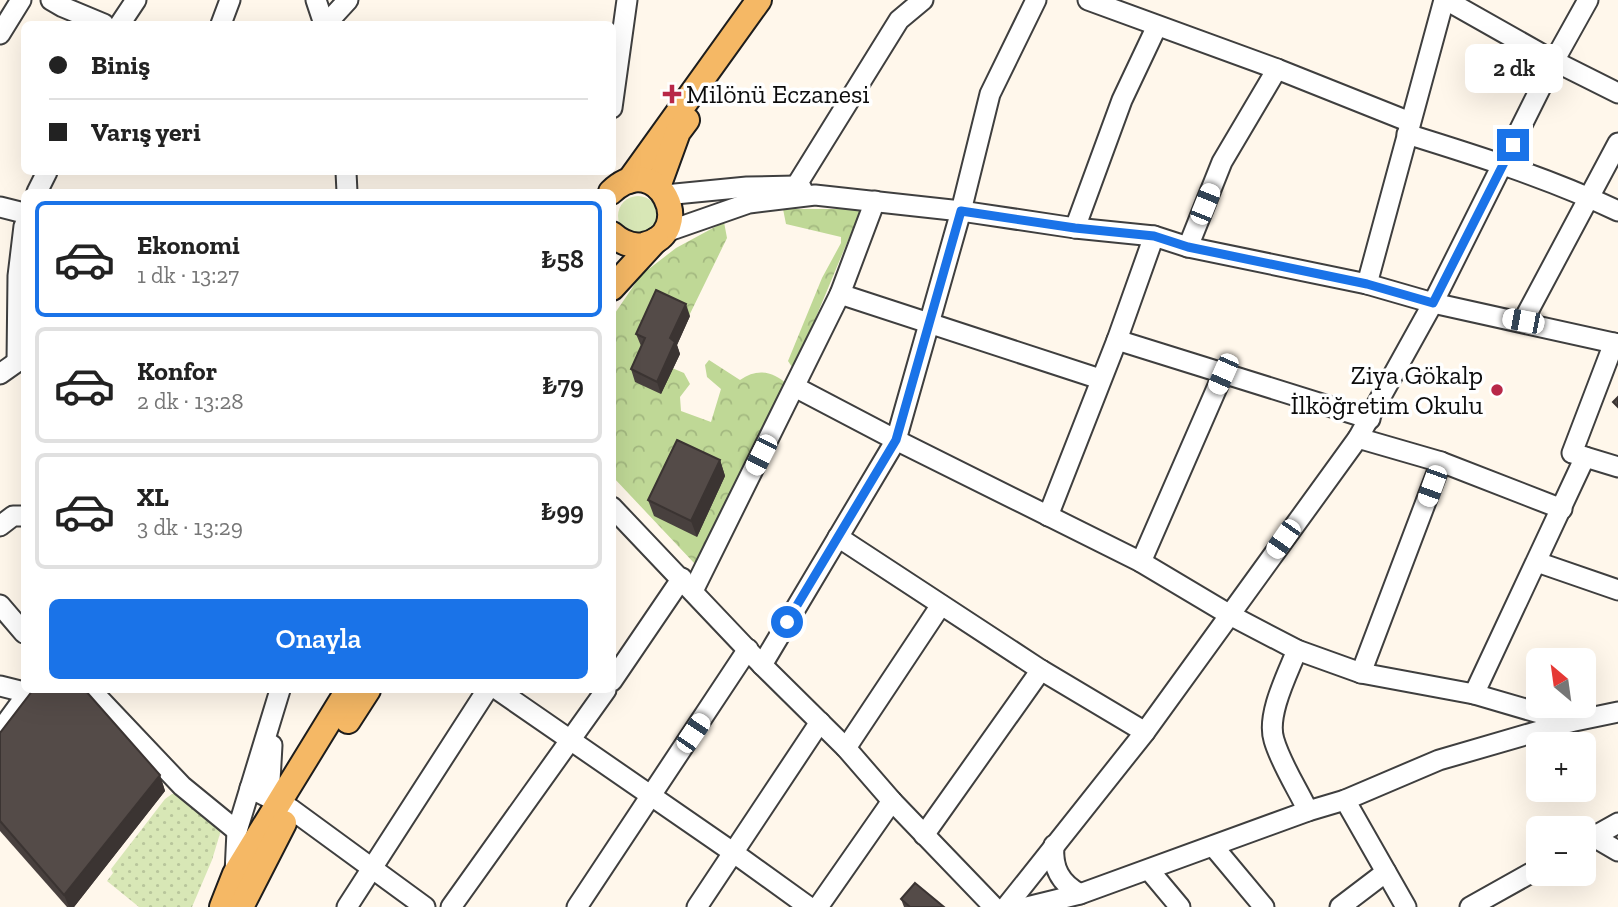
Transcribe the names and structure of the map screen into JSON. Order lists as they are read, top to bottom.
{
  "places": {
    "health": ["Milönü Eczanesi"],
    "other": ["Ziya Gökalp İlköğretim Okulu"]
  },
  "north": "top left",
  "page": {
    "banner": ["Biniş", "Varış yeri"],
    "bubble": "2 dk",
    "list": [
      {
        "name": "Ekonomi",
        "note": "1 dk · 13:27",
        "value": "₺58"
      },
      {
        "name": "Konfor",
        "note": "2 dk · 13:28",
        "value": "₺79"
      },
      {
        "name": "XL",
        "note": "3 dk · 13:29",
        "value": "₺99"
      }
    ],
    "buttons": "Onayla",
    "map_buttons": ["+", "−"]
  }
}
